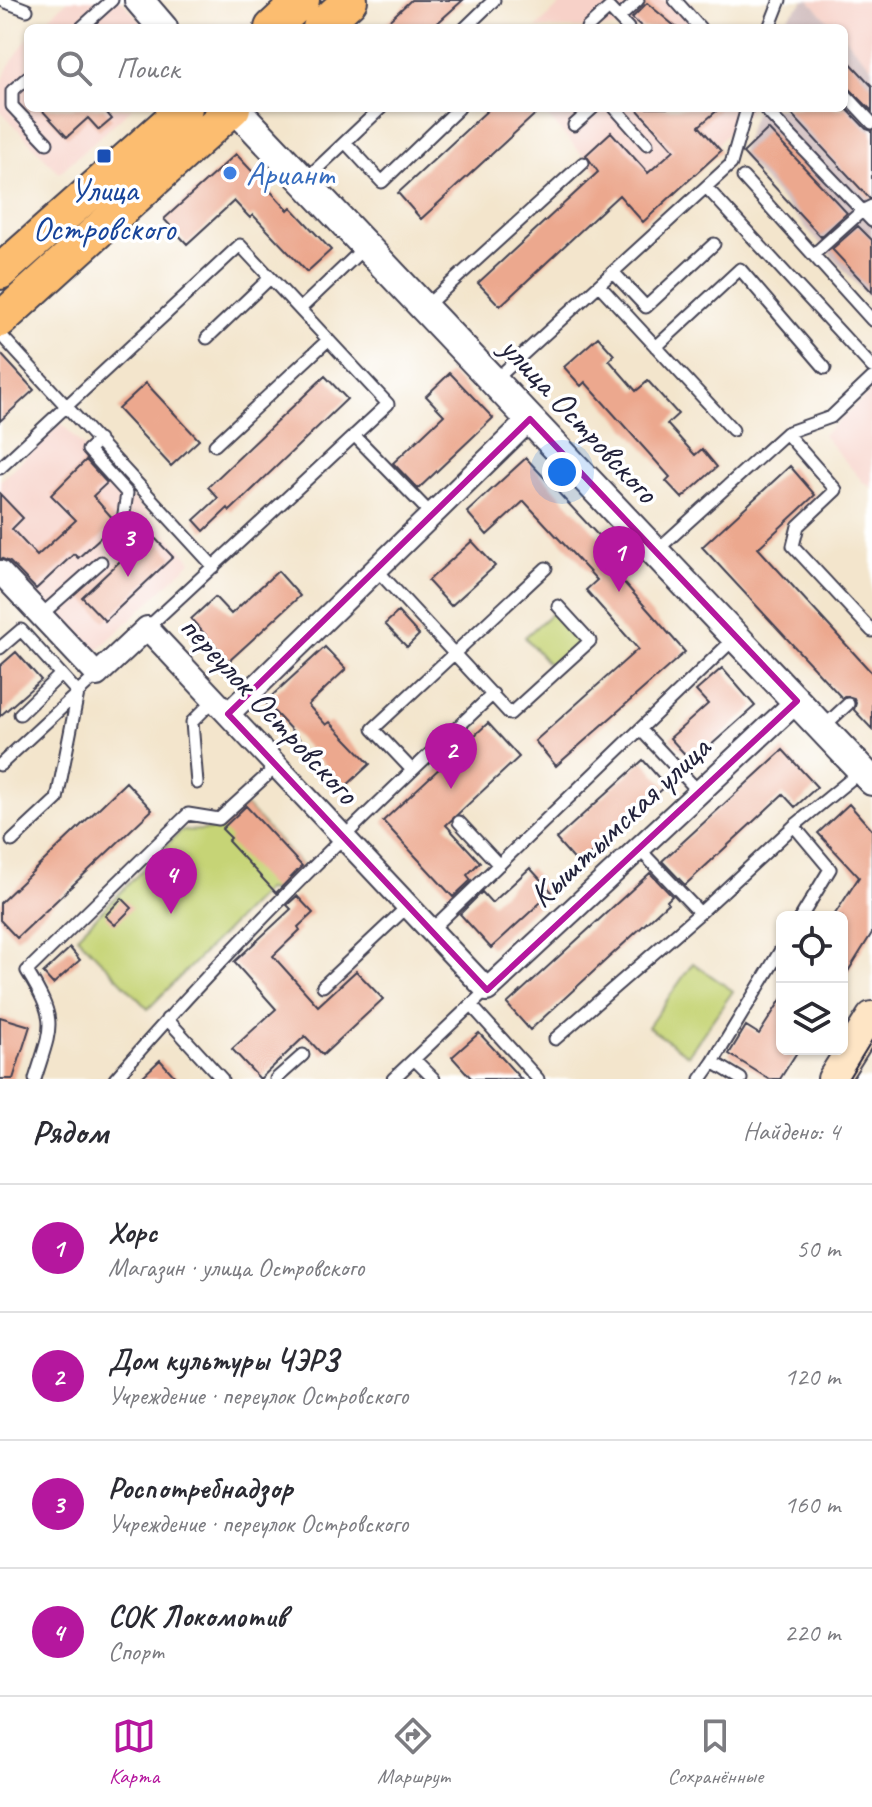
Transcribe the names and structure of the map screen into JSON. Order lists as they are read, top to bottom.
{
  "streets": {
    "street": ["улица Островского", "переулок Островского", "Кыштымская улица"]
  },
  "crossings": [
    ["улица Островского", "Кыштымская улица"],
    ["переулок Островского", "Кыштымская улица"]
  ],
  "places": {
    "transit": ["Улица Островского"],
    "other": ["Ариант"]
  },
  "page": {
    "search": "Поиск",
    "pins": [
      "3",
      "1",
      "2",
      "4"
    ],
    "heading": ["Рядом", "Найдено: 4"],
    "list": [
      {
        "mark": "1",
        "name": "Хорс",
        "note": "Магазин · улица Островского",
        "value": "50 m"
      },
      {
        "mark": "2",
        "name": "Дом культуры ЧЭРЗ",
        "note": "Учреждение · переулок Островского",
        "value": "120 m"
      },
      {
        "mark": "3",
        "name": "Роспотребнадзор",
        "note": "Учреждение · переулок Островского",
        "value": "160 m"
      },
      {
        "mark": "4",
        "name": "СОК Локомотив",
        "note": "Спорт",
        "value": "220 m"
      }
    ],
    "nav": ["Карта", "Маршрут", "Сохранённые"]
  }
}
